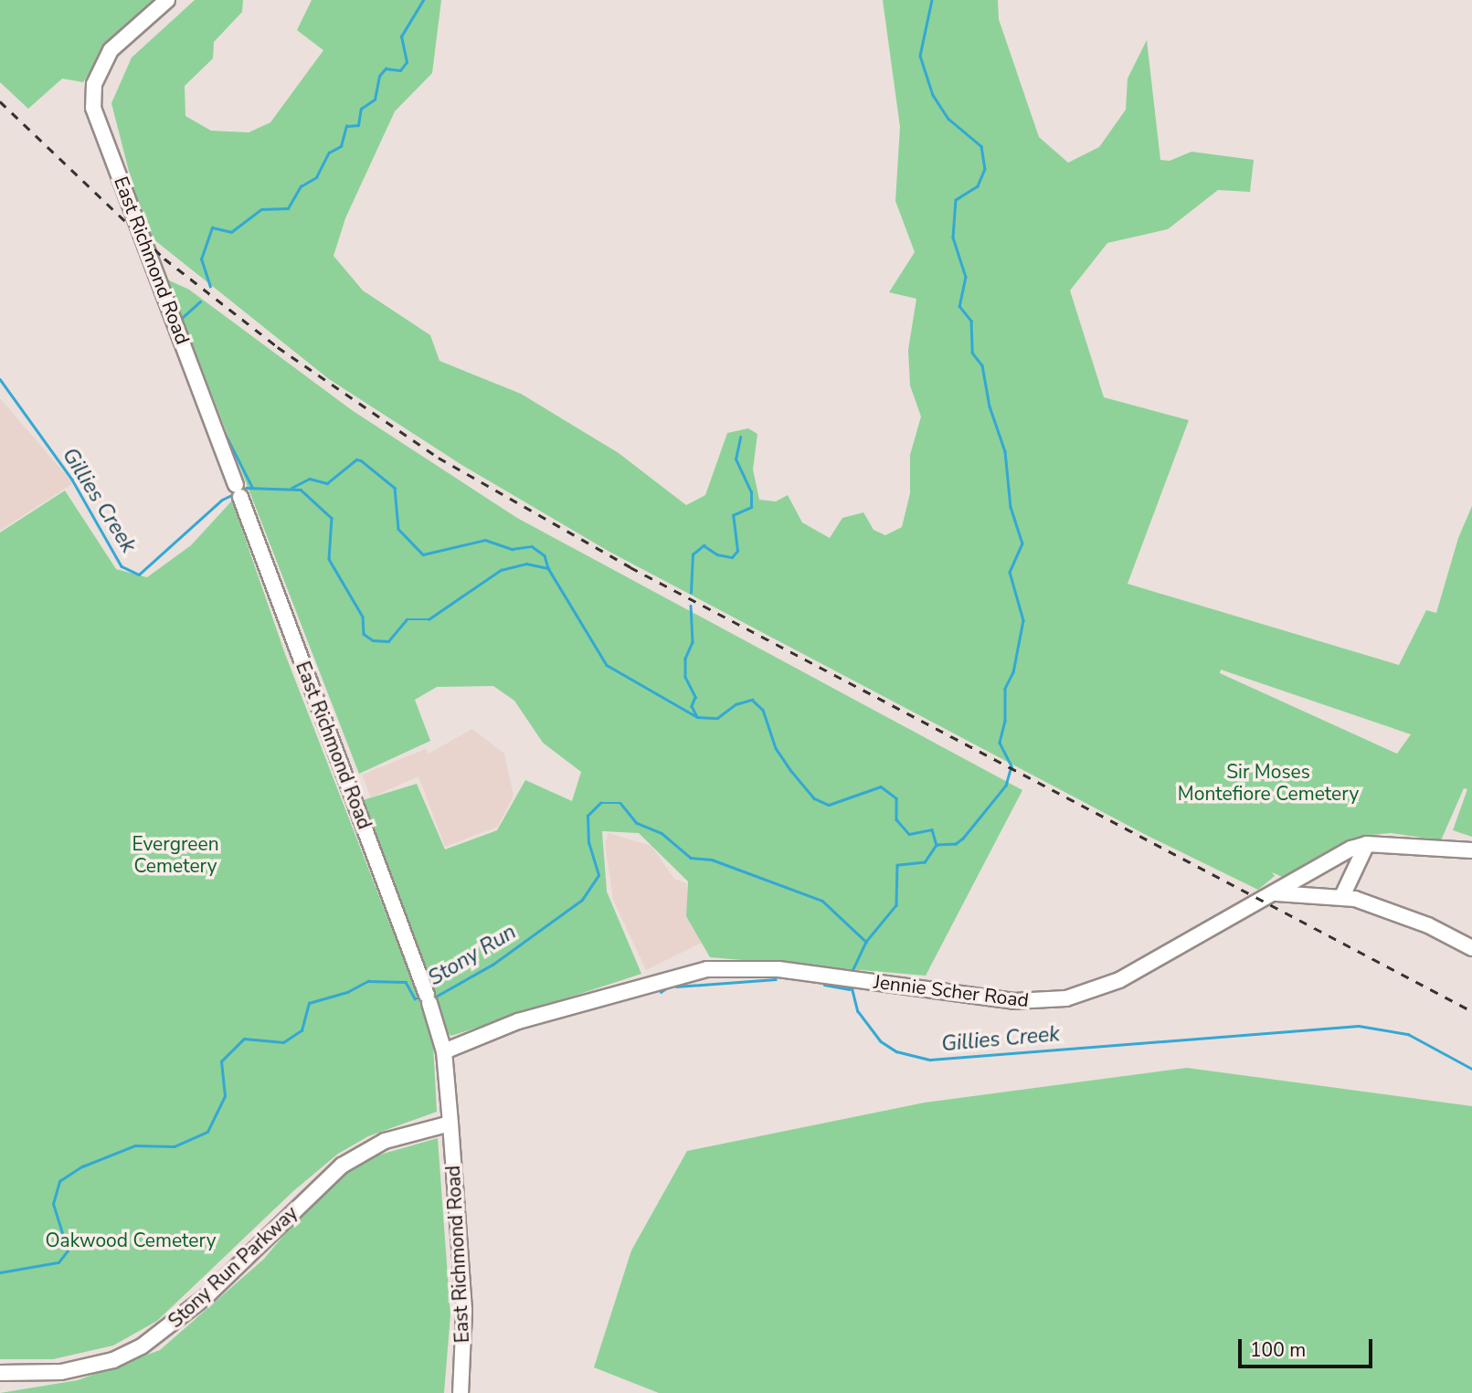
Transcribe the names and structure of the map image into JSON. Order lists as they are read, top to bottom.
{
  "streets": {
    "street": ["East Richmond Road", "Jennie Scher Road", "Stony Run Parkway"]
  },
  "crossings": [
    ["East Richmond Road", "Jennie Scher Road"],
    ["East Richmond Road", "Stony Run Parkway"]
  ],
  "water": ["Gillies Creek", "Stony Run"],
  "parks": ["Sir Moses Montefiore Cemetery", "Evergreen Cemetery", "Oakwood Cemetery"],
  "scale_bar": "100 m"
}
